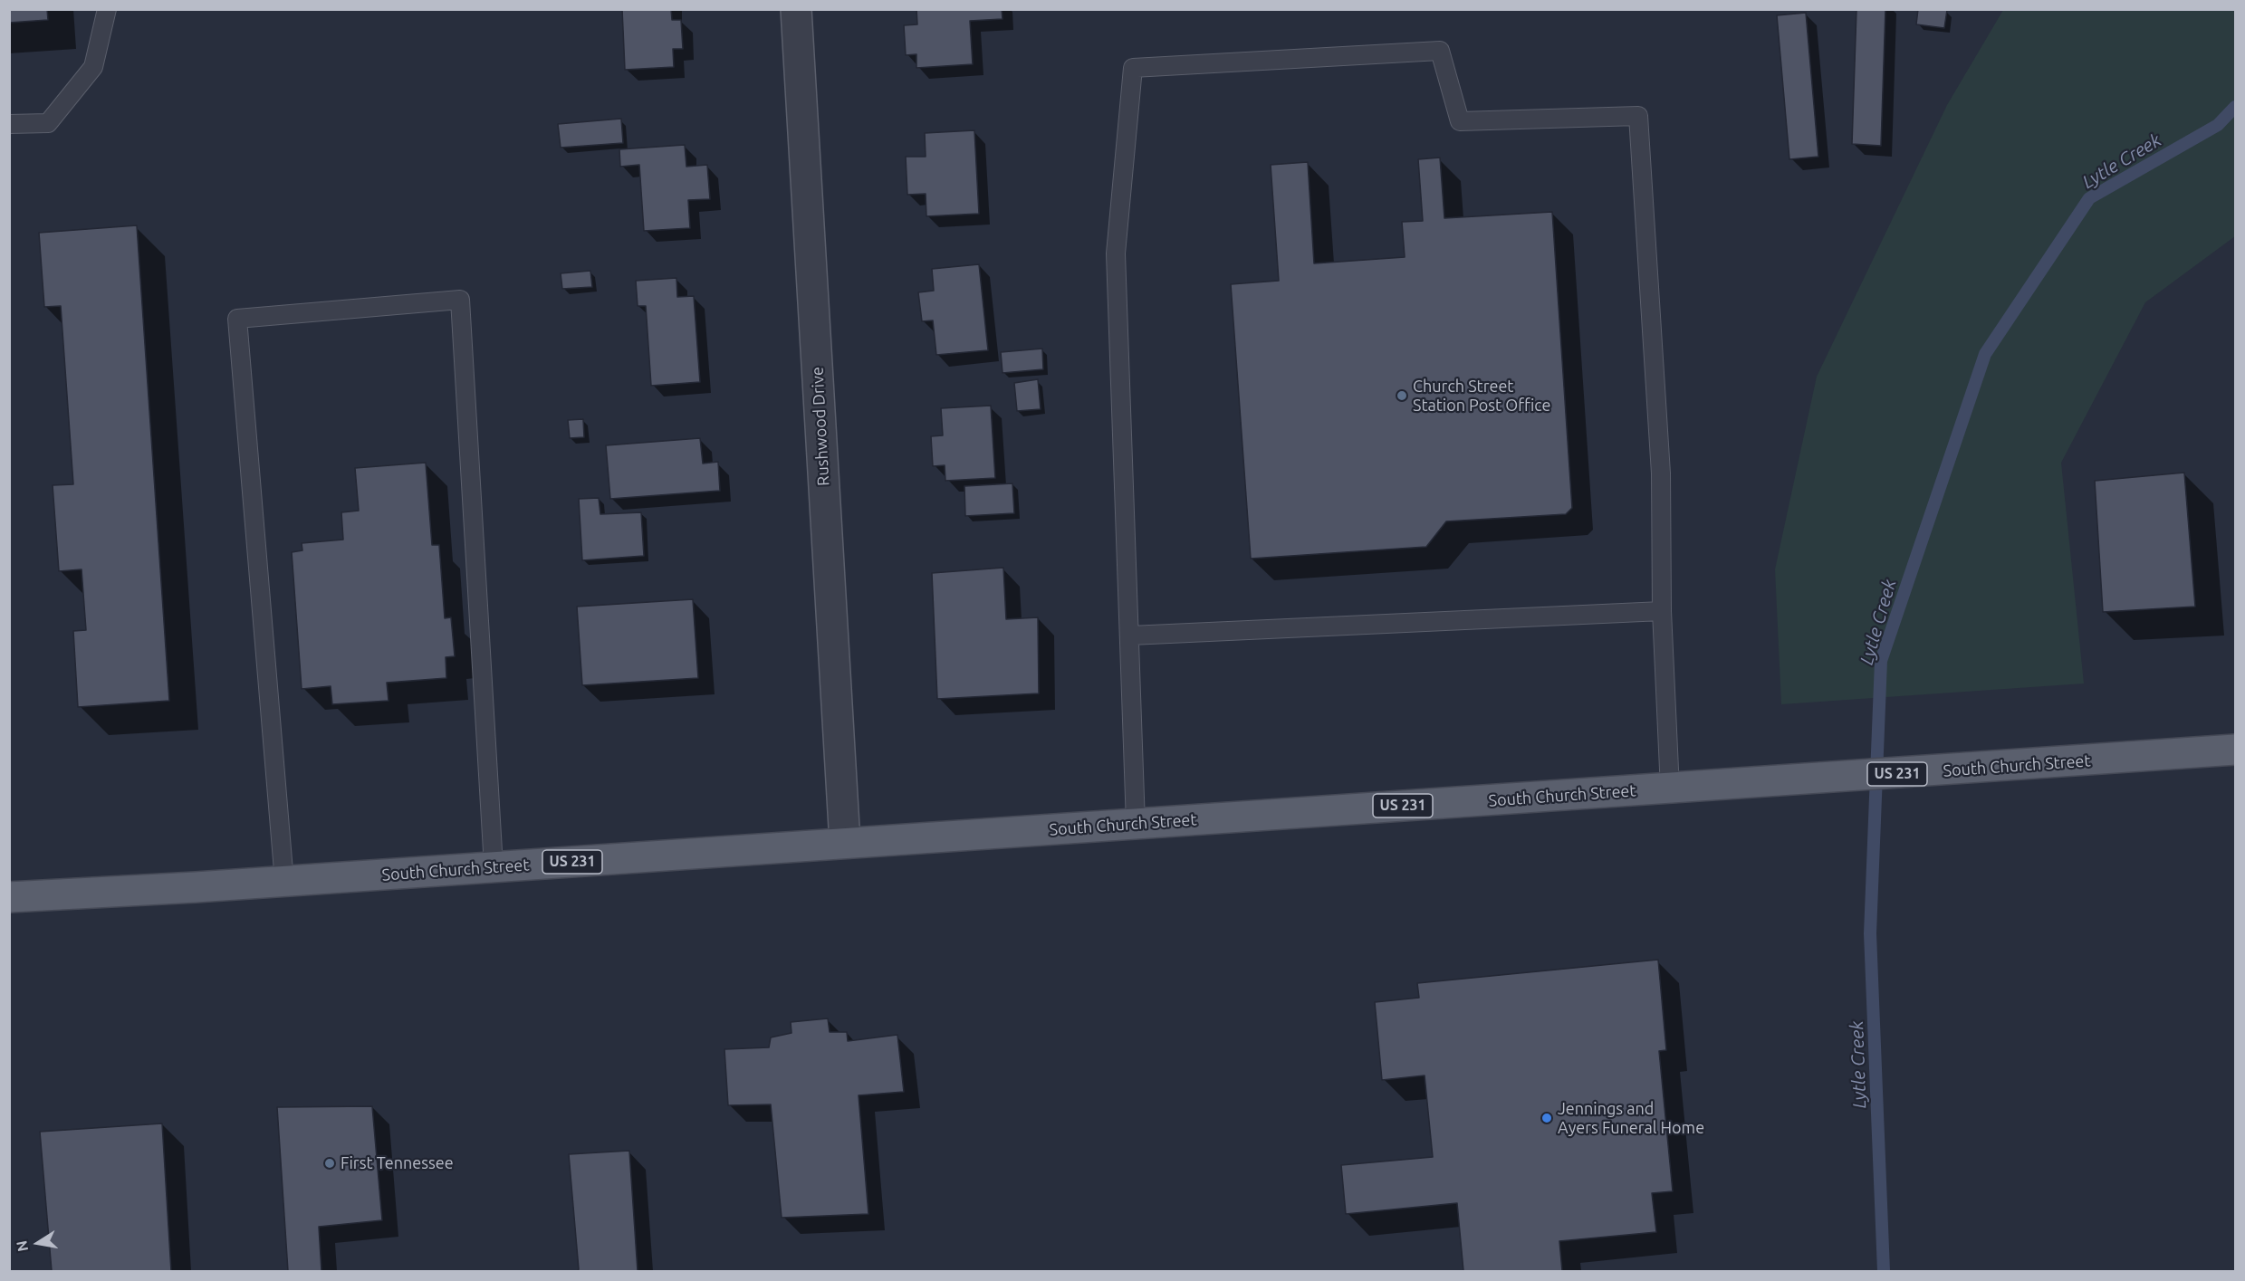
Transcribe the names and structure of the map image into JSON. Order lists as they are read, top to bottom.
{
  "streets": {
    "main road": ["South Church Street", "US 231"],
    "street": ["Rushwood Drive"]
  },
  "crossings": [
    ["Rushwood Drive", "South Church Street"]
  ],
  "water": ["Lytle Creek"],
  "places": ["Church Street Station Post Office", "Jennings and Ayers Funeral Home", "First Tennessee"],
  "north": "left"
}
